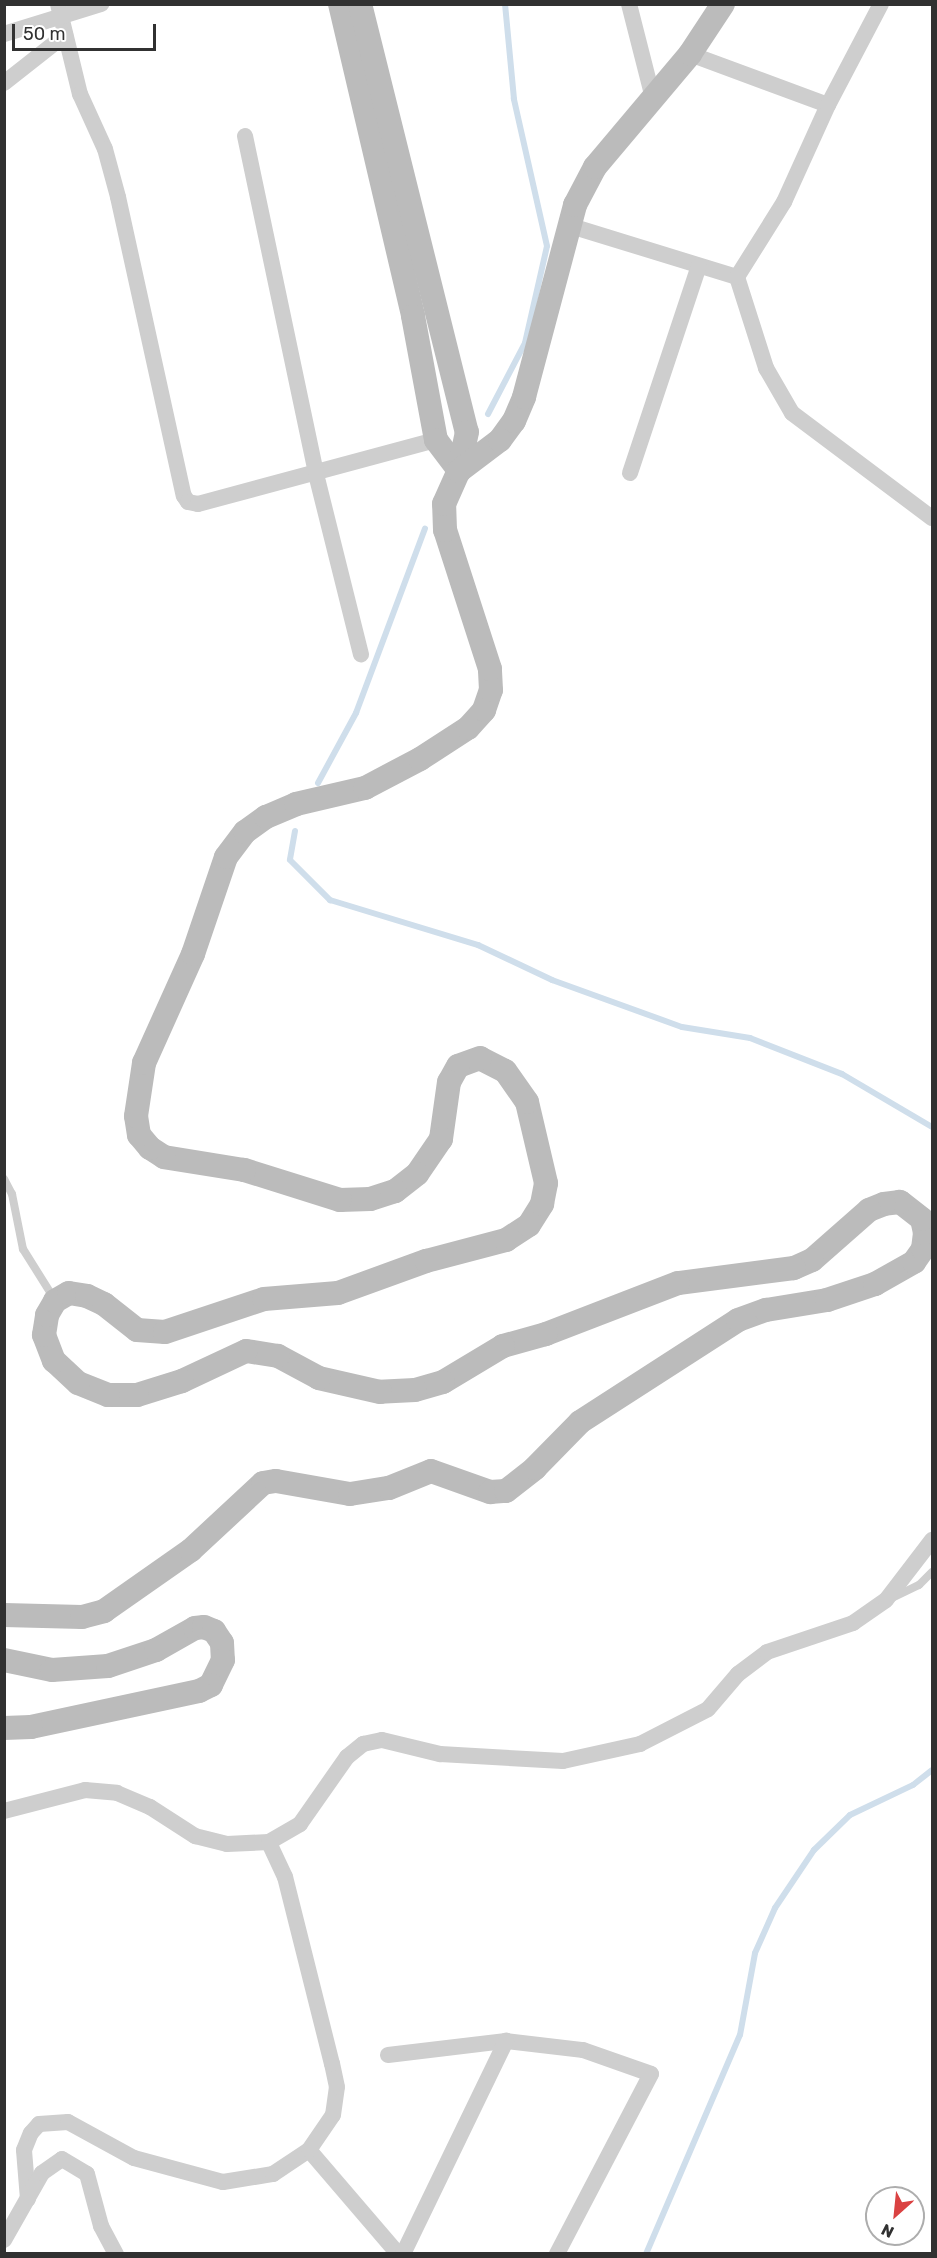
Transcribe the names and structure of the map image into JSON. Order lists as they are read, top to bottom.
{
  "scale_bar": "50 m",
  "north": "bottom left"
}
